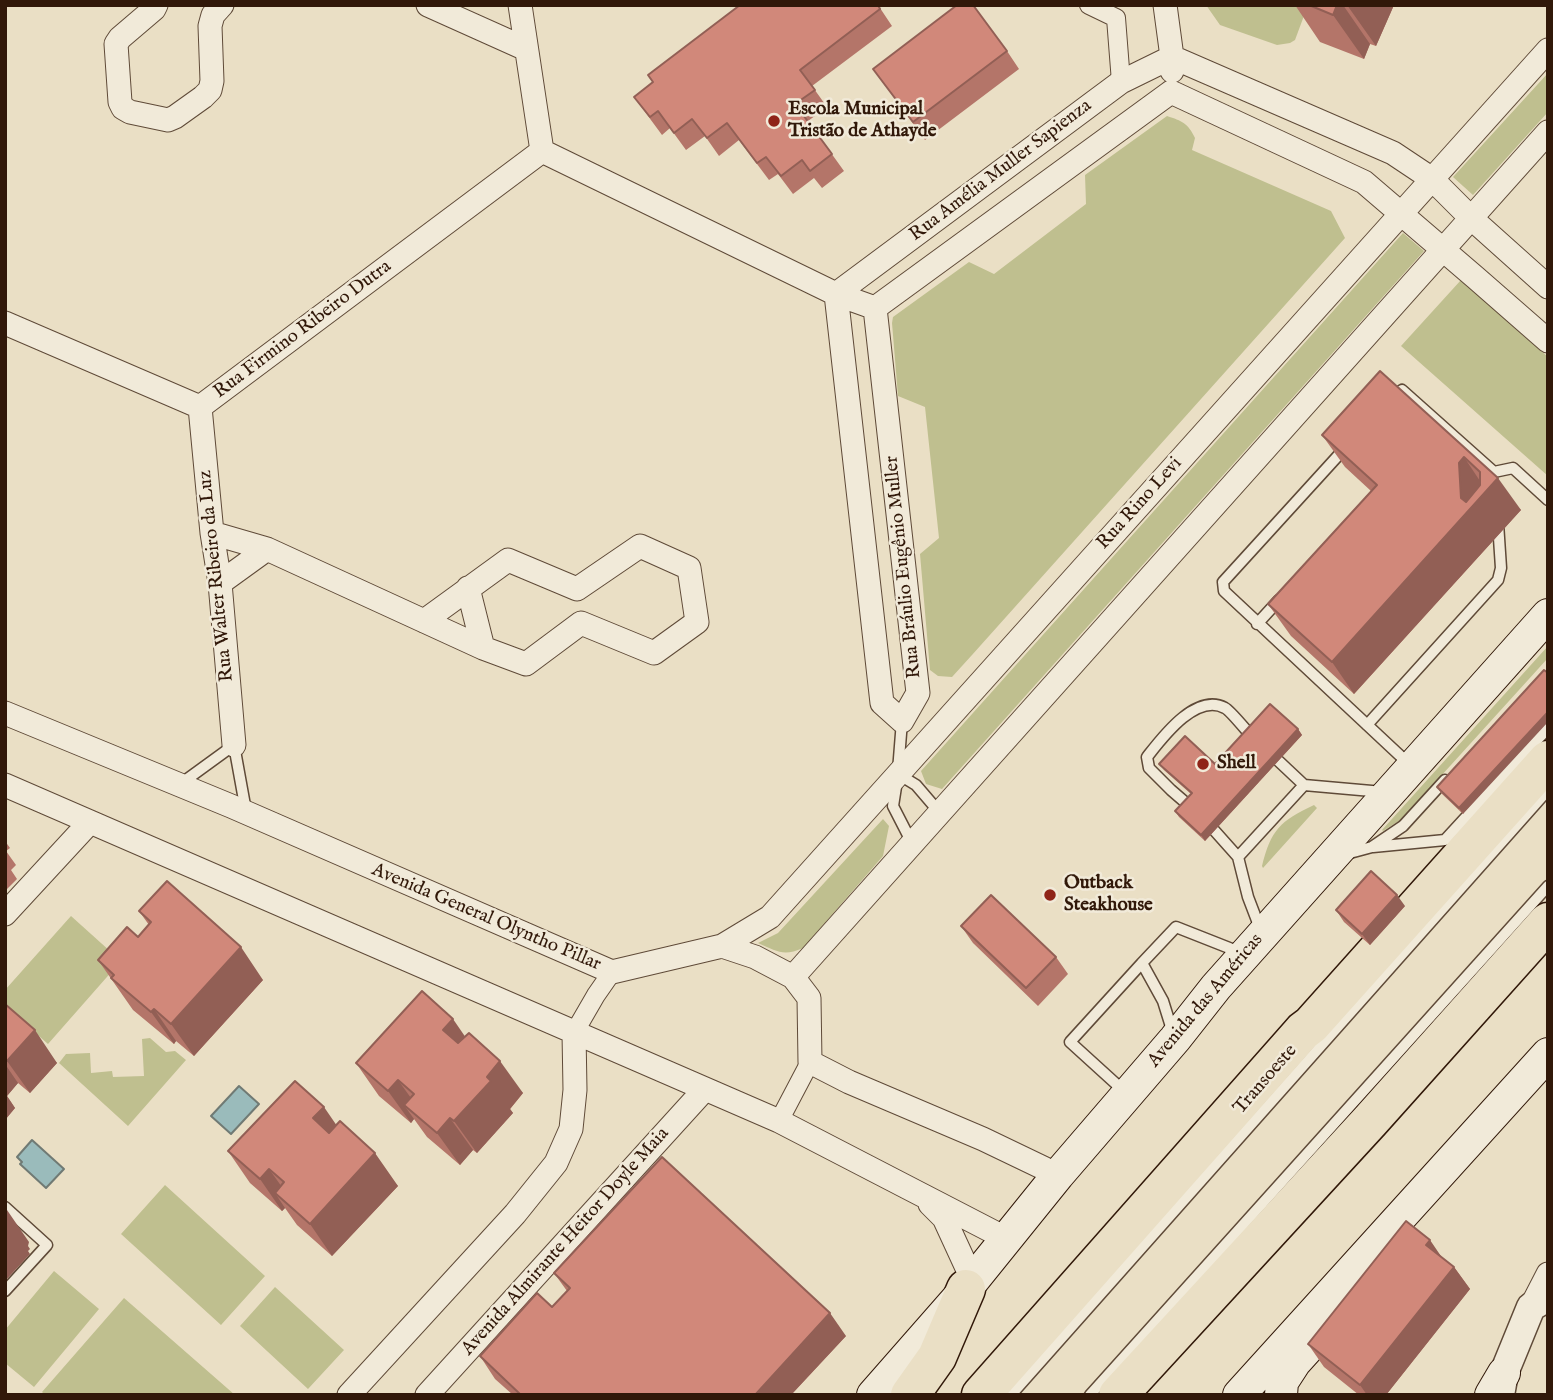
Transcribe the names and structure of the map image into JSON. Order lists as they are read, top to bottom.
{
  "streets": {
    "main road": ["Avenida das Américas"],
    "street": [
      "Rua Amélia Muller Sapienza",
      "Rua Firmino Ribeiro Dutra",
      "Rua Rino Levi",
      "Rua Bráulio Eugênio Muller",
      "Rua Walter Ribeiro da Luz",
      "Avenida General Olyntho Pillar",
      "Avenida Almirante Heitor Doyle Maia"
    ],
    "lane": ["Transoeste"]
  },
  "crossings": [
    ["Rua Amélia Muller Sapienza", "Rua Bráulio Eugênio Muller"],
    ["Rua Firmino Ribeiro Dutra", "Rua Walter Ribeiro da Luz"],
    ["Rua Rino Levi", "Avenida General Olyntho Pillar"]
  ],
  "places": ["Escola Municipal Tristão de Athayde", "Shell", "Outback Steakhouse"]
}
